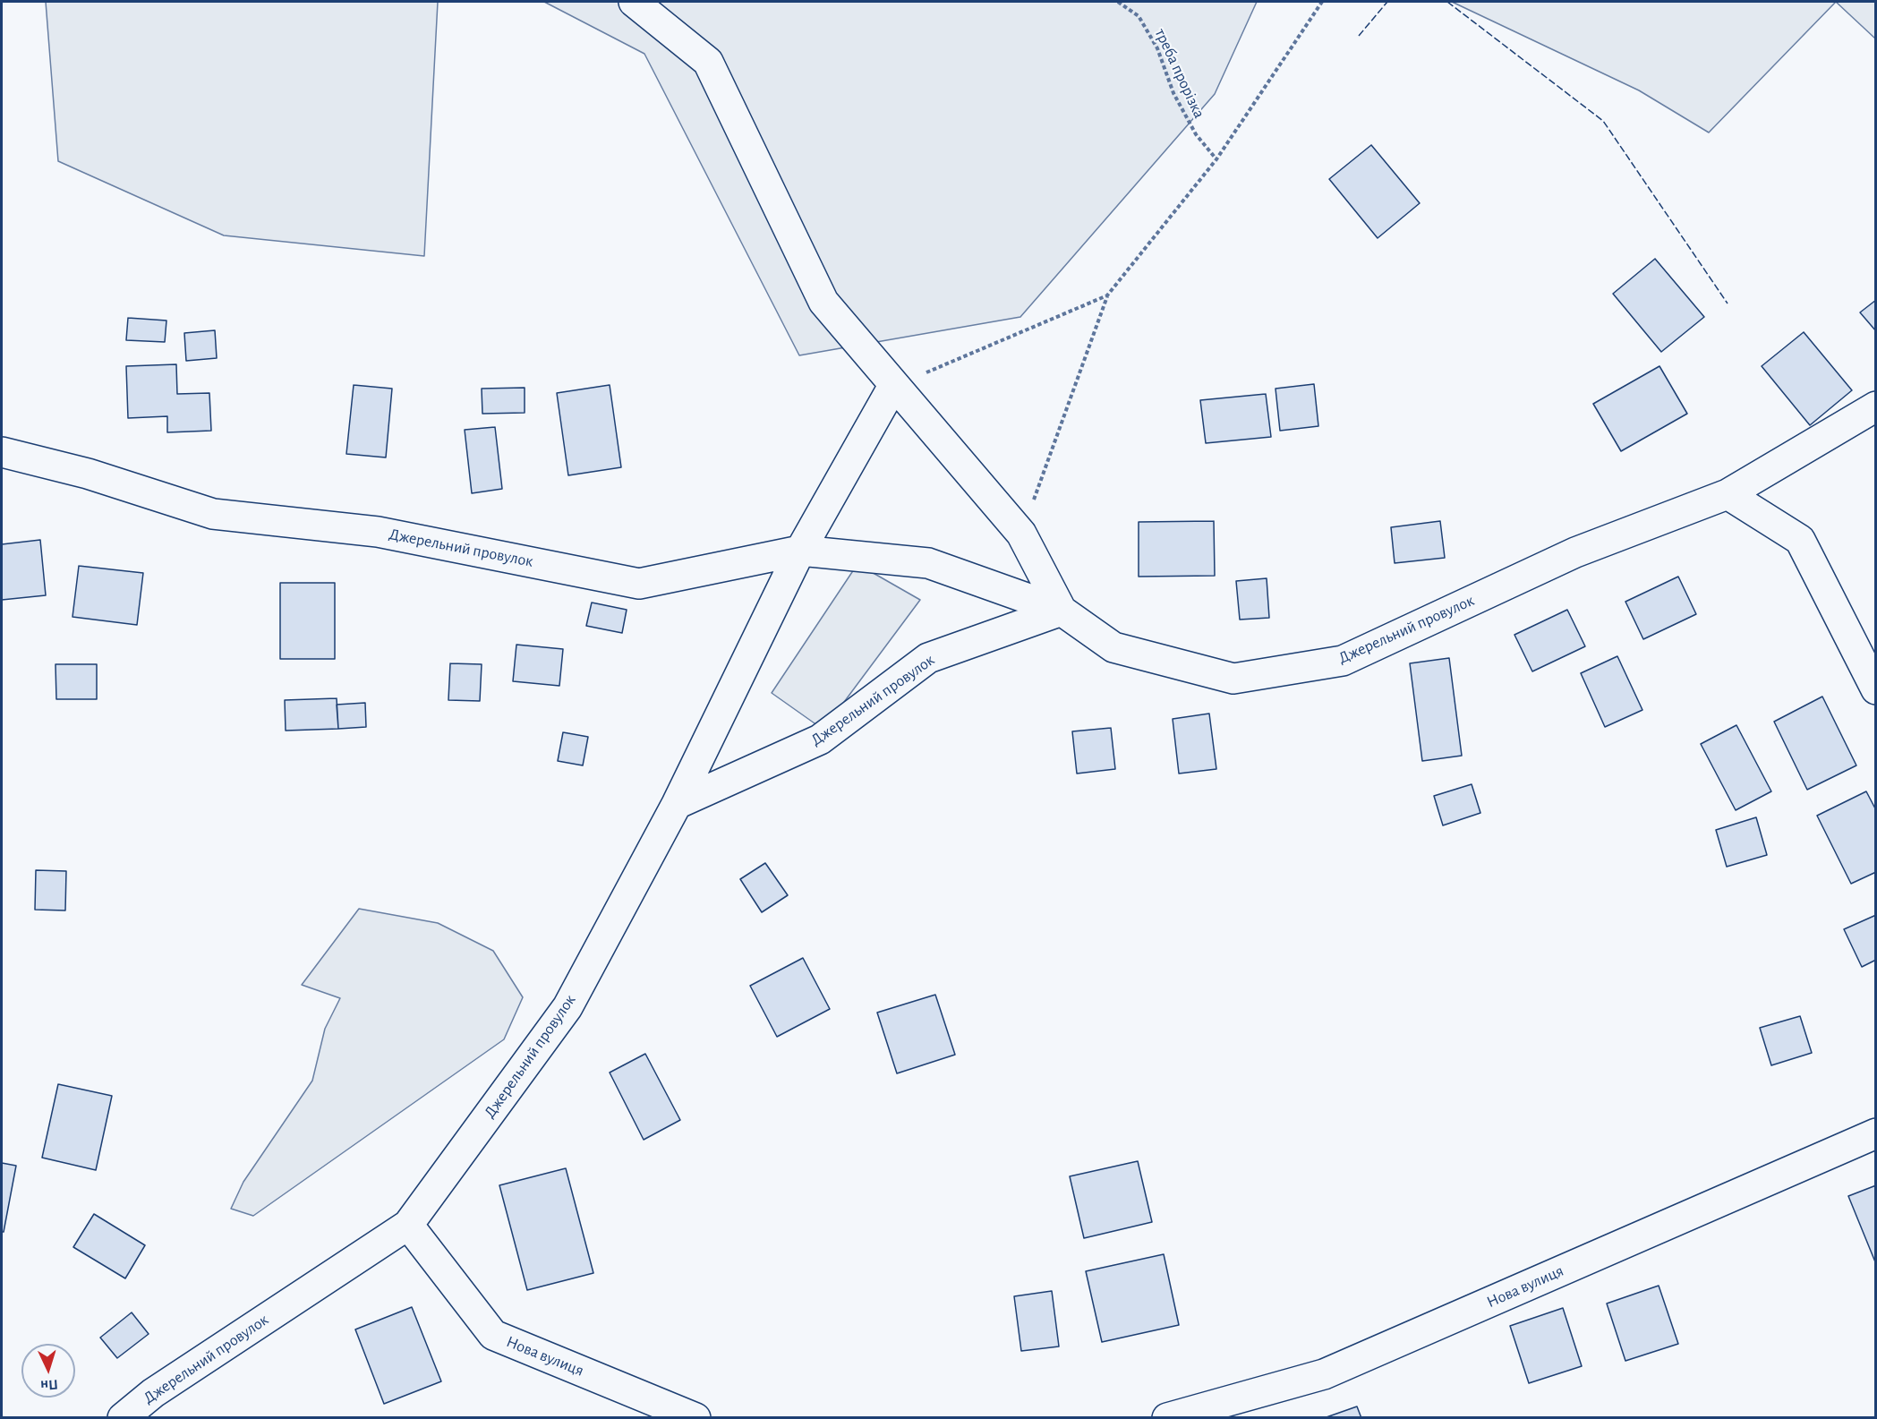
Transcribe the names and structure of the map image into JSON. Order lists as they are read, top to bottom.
{
  "streets": {
    "street": ["Джерельний провулок", "Нова вулиця"],
    "path": ["треба прорізка"]
  },
  "crossings": [
    ["Джерельний провулок", "Нова вулиця"]
  ],
  "north": "bottom"
}
